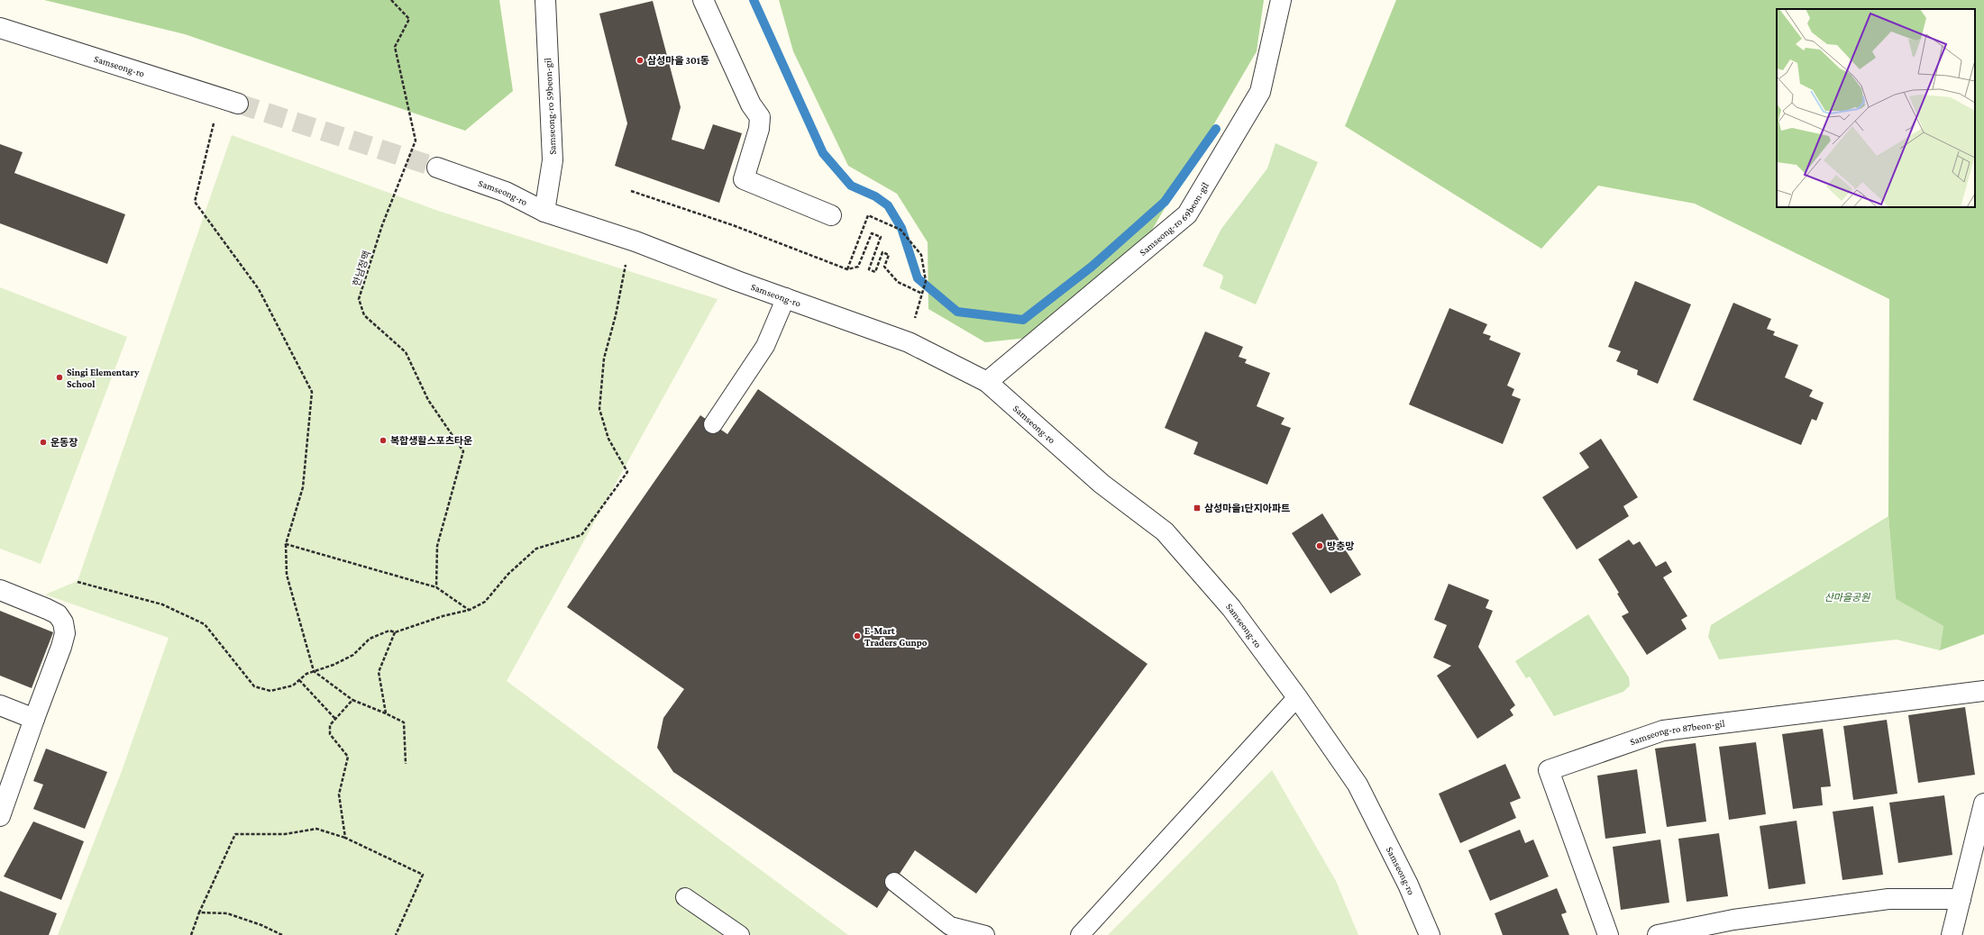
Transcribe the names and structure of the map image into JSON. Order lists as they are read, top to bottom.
{
  "streets": {
    "street": [
      "Samseong-ro",
      "Samseong-ro 59beon-gil",
      "Samseong-ro 69beon-gil",
      "Samseong-ro 87beon-gil"
    ],
    "path": ["한남정맥"]
  },
  "crossings": [
    ["Samseong-ro", "Samseong-ro 59beon-gil"],
    ["Samseong-ro", "Samseong-ro 69beon-gil"]
  ],
  "parks": ["산마을공원"],
  "places": {
    "other": [
      "삼성마을 301동",
      "Singi Elementary School",
      "복합생활스포츠타운",
      "운동장",
      "방충망",
      "E-Mart Traders Gunpo"
    ],
    "transit": ["삼성마을1단지아파트"]
  }
}
